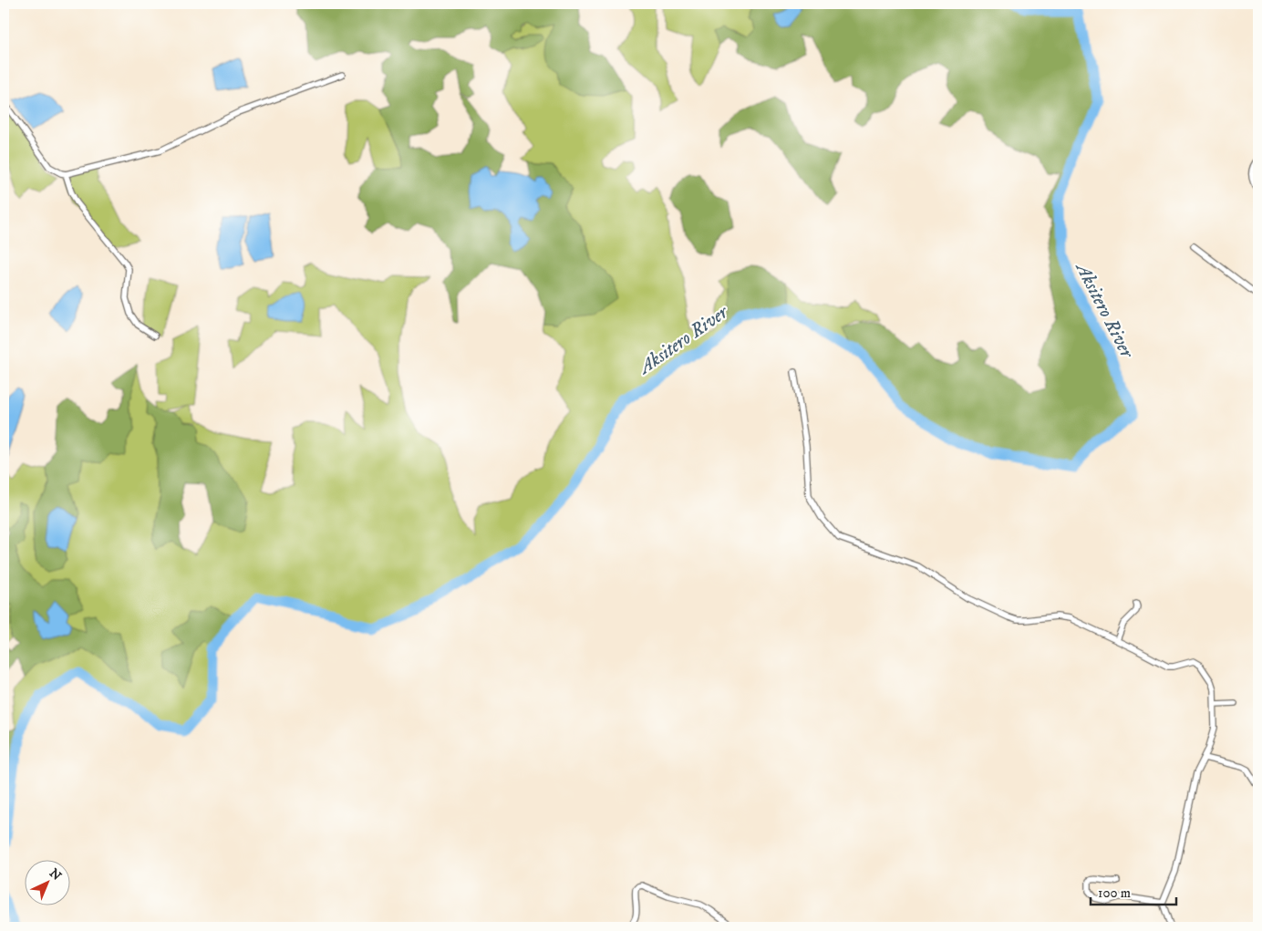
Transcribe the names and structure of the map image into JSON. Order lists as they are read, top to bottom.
{
  "water": ["Aksitero River"],
  "scale_bar": "100 m",
  "north": "top right"
}
